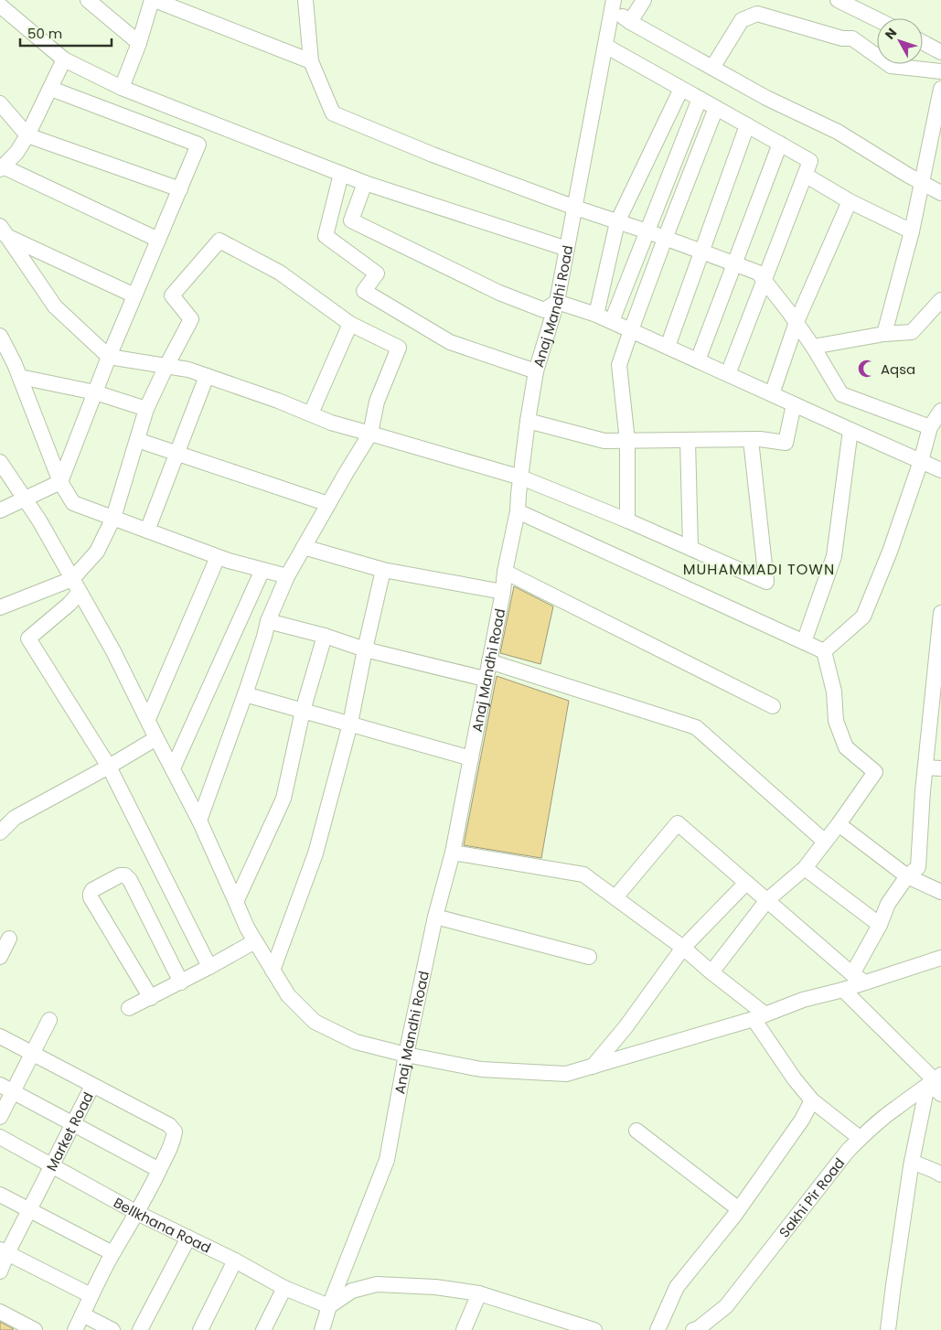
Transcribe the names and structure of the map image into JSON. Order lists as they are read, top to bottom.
{
  "streets": {
    "street": [
      "Anaj Mandhi Road",
      "Market Road",
      "Sakhi Pir Road",
      "Bellkhana Road"
    ]
  },
  "crossings": [
    ["Anaj Mandhi Road", "Bellkhana Road"],
    ["Market Road", "Bellkhana Road"]
  ],
  "districts": ["MUHAMMADI TOWN"],
  "places": {
    "mosque": ["Aqsa"]
  },
  "scale_bar": "50 m",
  "north": "top left"
}
